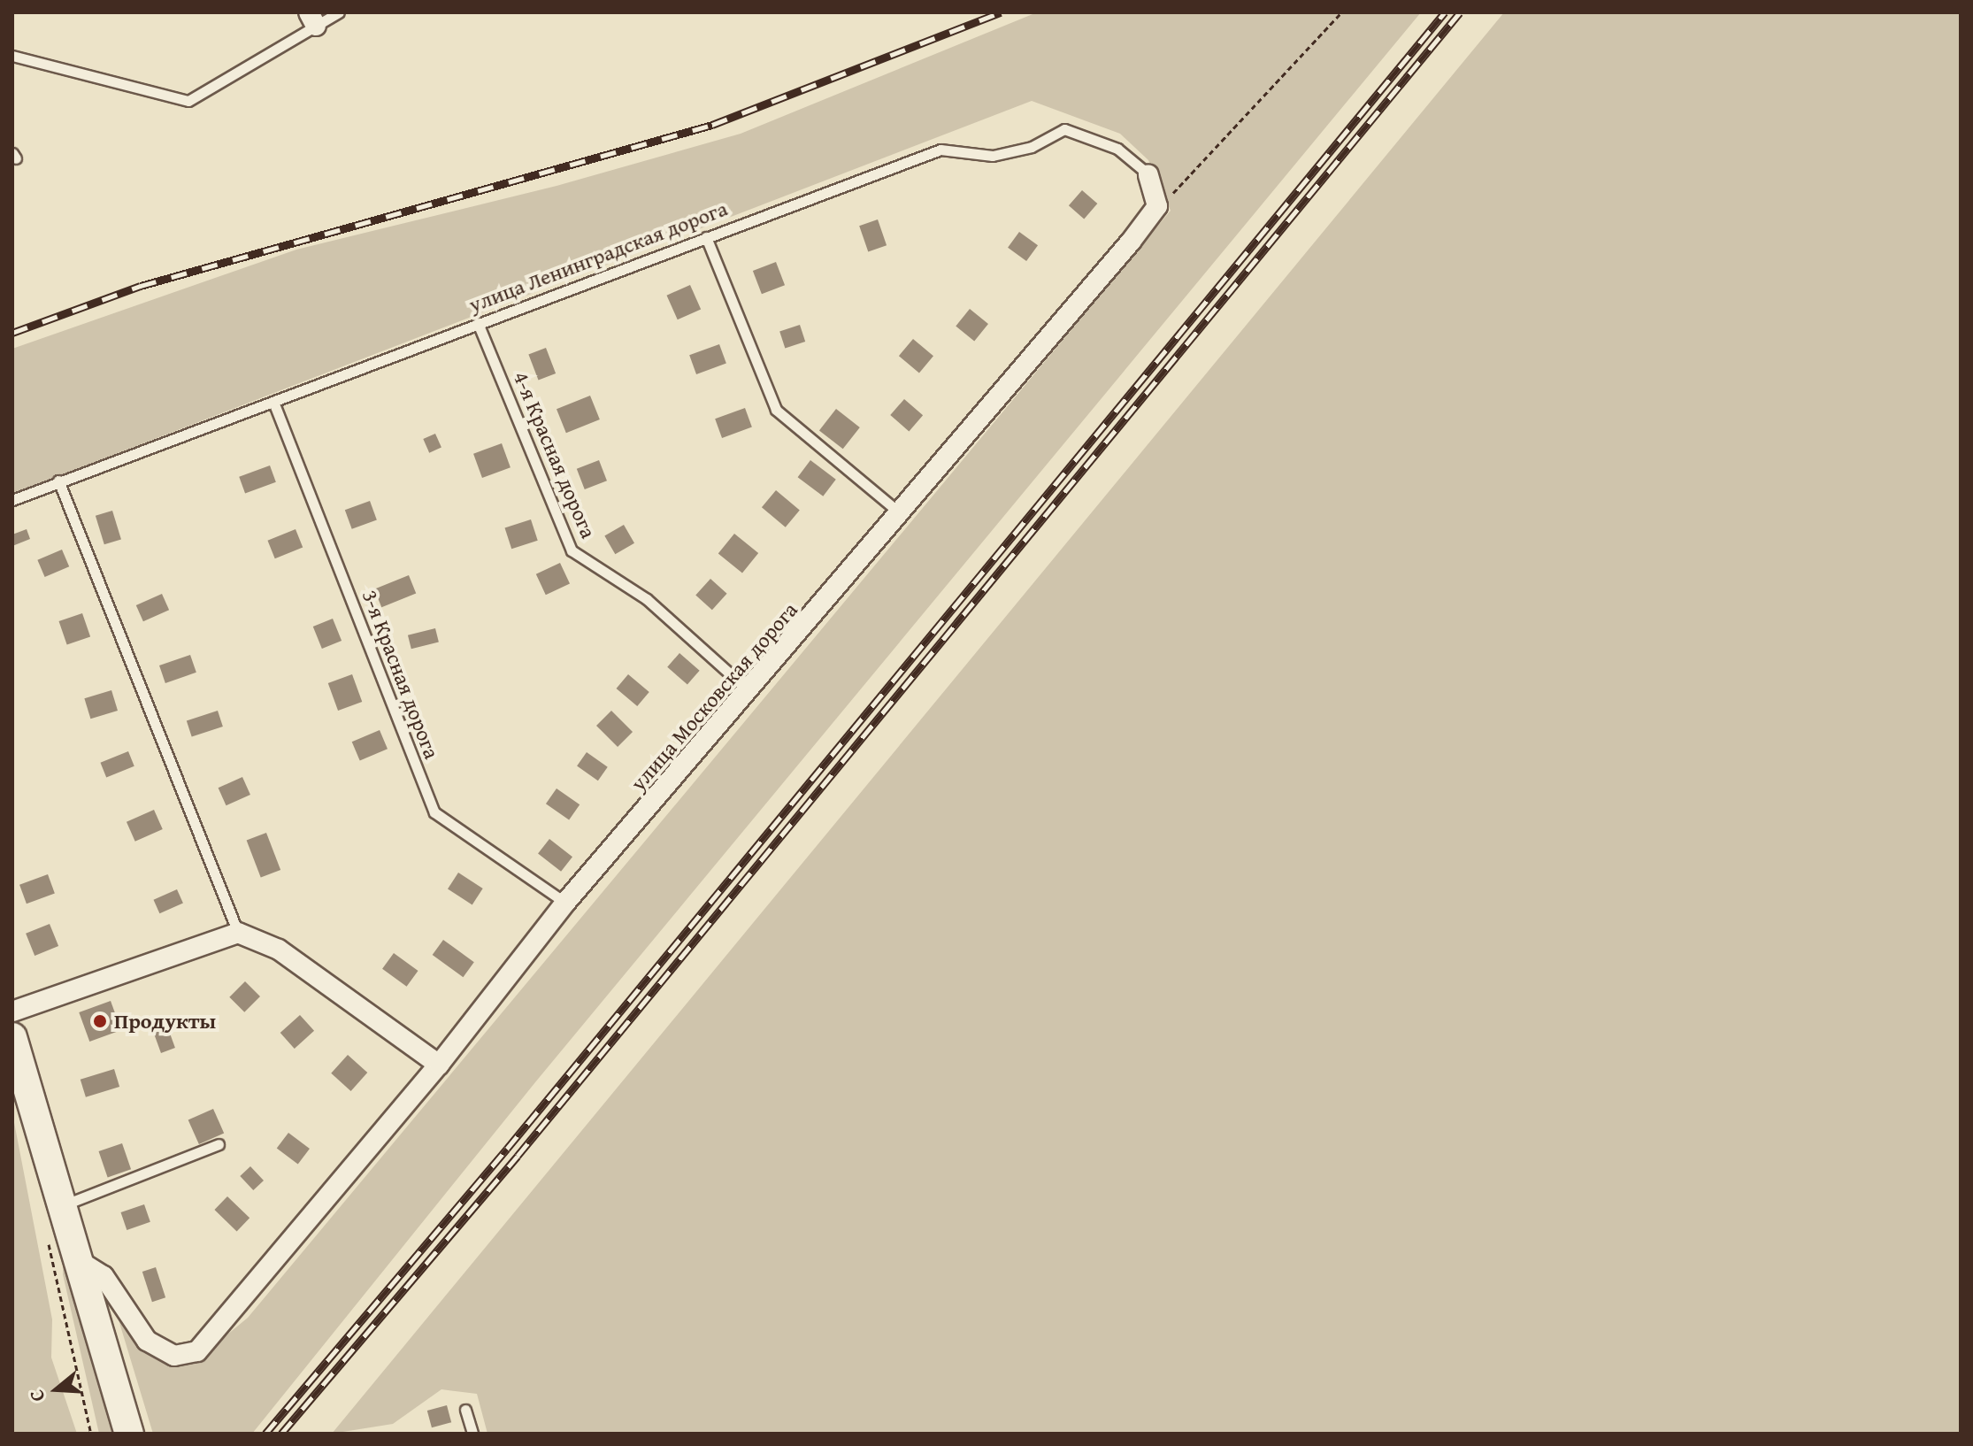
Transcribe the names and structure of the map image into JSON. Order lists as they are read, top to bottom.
{
  "streets": {
    "street": ["улица Московская дорога"],
    "lane": ["улица Ленинградская дорога", "4-я Красная дорога", "3-я Красная дорога"]
  },
  "crossings": [
    ["улица Ленинградская дорога", "4-я Красная дорога"],
    ["улица Ленинградская дорога", "3-я Красная дорога"],
    ["4-я Красная дорога", "улица Московская дорога"],
    ["3-я Красная дорога", "улица Московская дорога"]
  ],
  "places": ["Продукты"],
  "north": "left"
}
